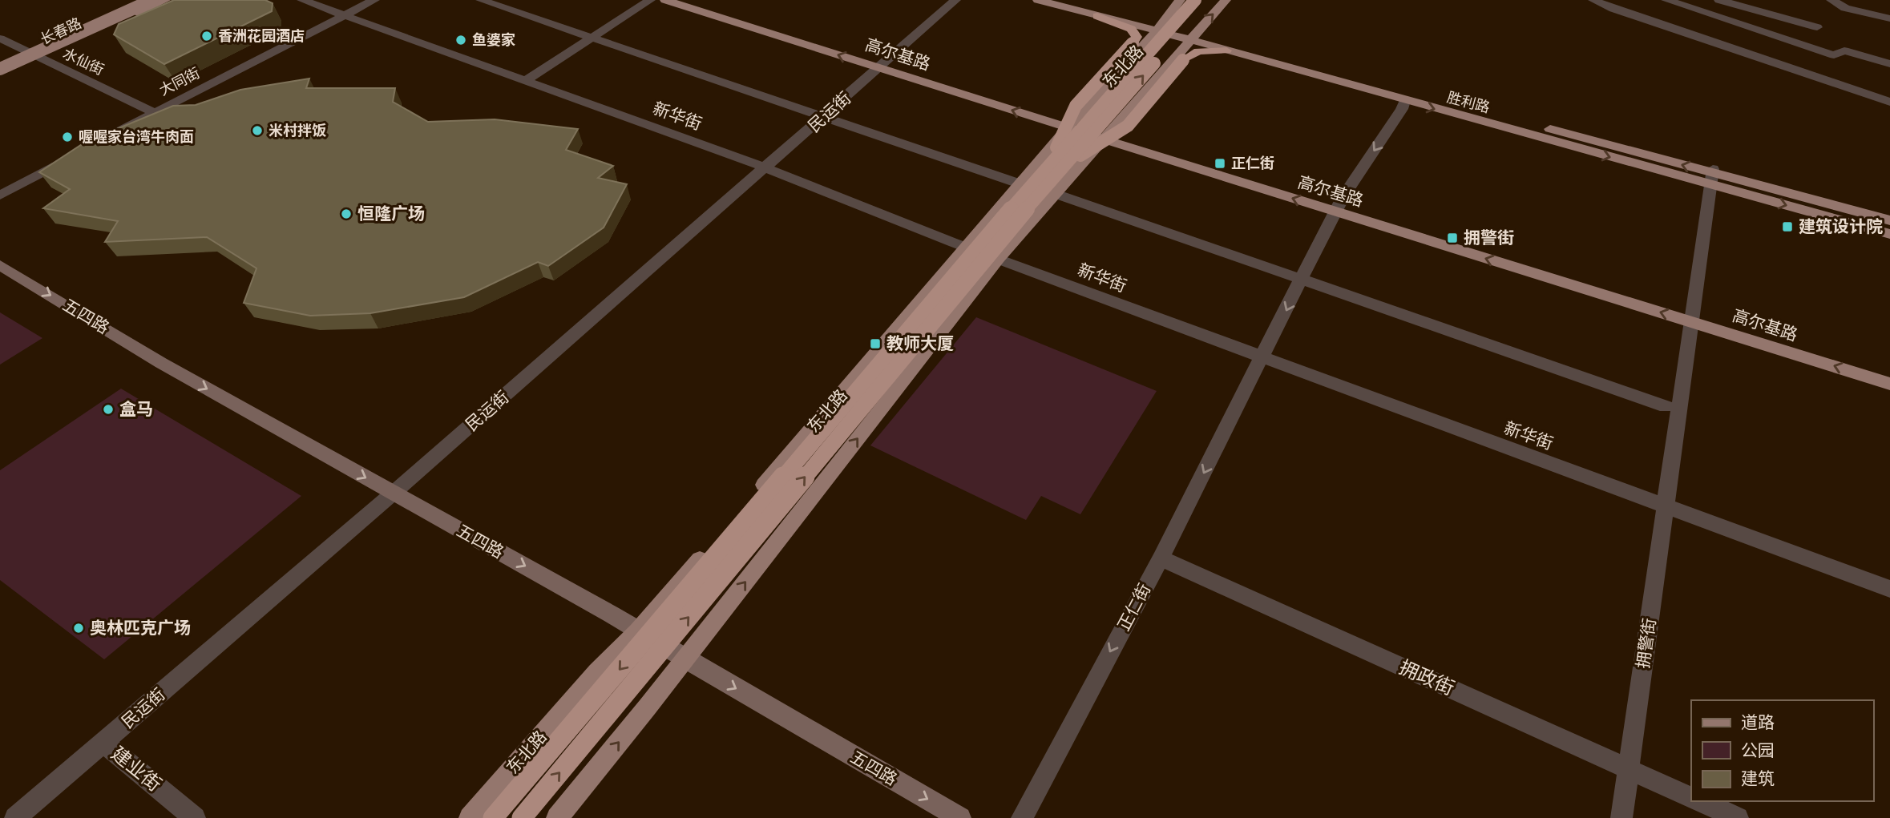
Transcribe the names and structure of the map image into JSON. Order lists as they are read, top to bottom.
{
  "streets": {
    "highway": ["东北路"],
    "main road": [
      "长春路",
      "高尔基路",
      "胜利路",
      "五四路"
    ],
    "street": [
      "水仙街",
      "大同街",
      "民运街",
      "新华街",
      "正仁街",
      "拥警街",
      "拥政街",
      "建业街"
    ]
  },
  "crossings": [
    ["长春路", "水仙街"],
    ["高尔基路", "东北路"],
    ["高尔基路", "民运街"],
    ["高尔基路", "正仁街"],
    ["高尔基路", "拥警街"],
    ["水仙街", "大同街"],
    ["东北路", "胜利路"],
    ["东北路", "新华街"],
    ["东北路", "五四路"],
    ["大同街", "新华街"],
    ["胜利路", "正仁街"],
    ["胜利路", "拥警街"],
    ["民运街", "新华街"],
    ["民运街", "五四路"],
    ["民运街", "建业街"],
    ["新华街", "正仁街"],
    ["新华街", "拥警街"],
    ["正仁街", "拥政街"],
    ["拥警街", "拥政街"]
  ],
  "one_way": ["高尔基路", "五四路", "正仁街"],
  "places": {
    "other": [
      "香洲花园酒店",
      "鱼婆家",
      "米村拌饭",
      "喔喔家台湾牛肉面",
      "恒隆广场",
      "盒马",
      "奥林匹克广场"
    ],
    "transit": [
      "正仁街",
      "建筑设计院",
      "拥警街",
      "教师大厦"
    ]
  },
  "legend": ["道路", "公园", "建筑"]
}
